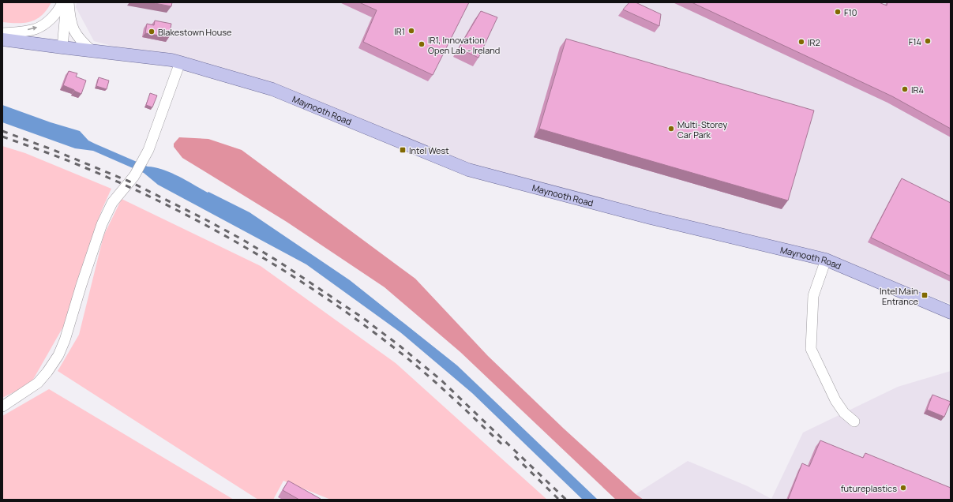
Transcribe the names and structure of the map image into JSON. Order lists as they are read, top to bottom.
{
  "streets": {
    "main road": ["Maynooth Road"]
  },
  "places": {
    "other": [
      "F10",
      "IR1",
      "Blakestown House",
      "F14",
      "IR2",
      "IR1, Innovation Open Lab - Ireland",
      "IR4",
      "Multi-Storey Car Park",
      "futureplastics"
    ],
    "transit": ["Intel West", "Intel Main Entrance"]
  }
}
